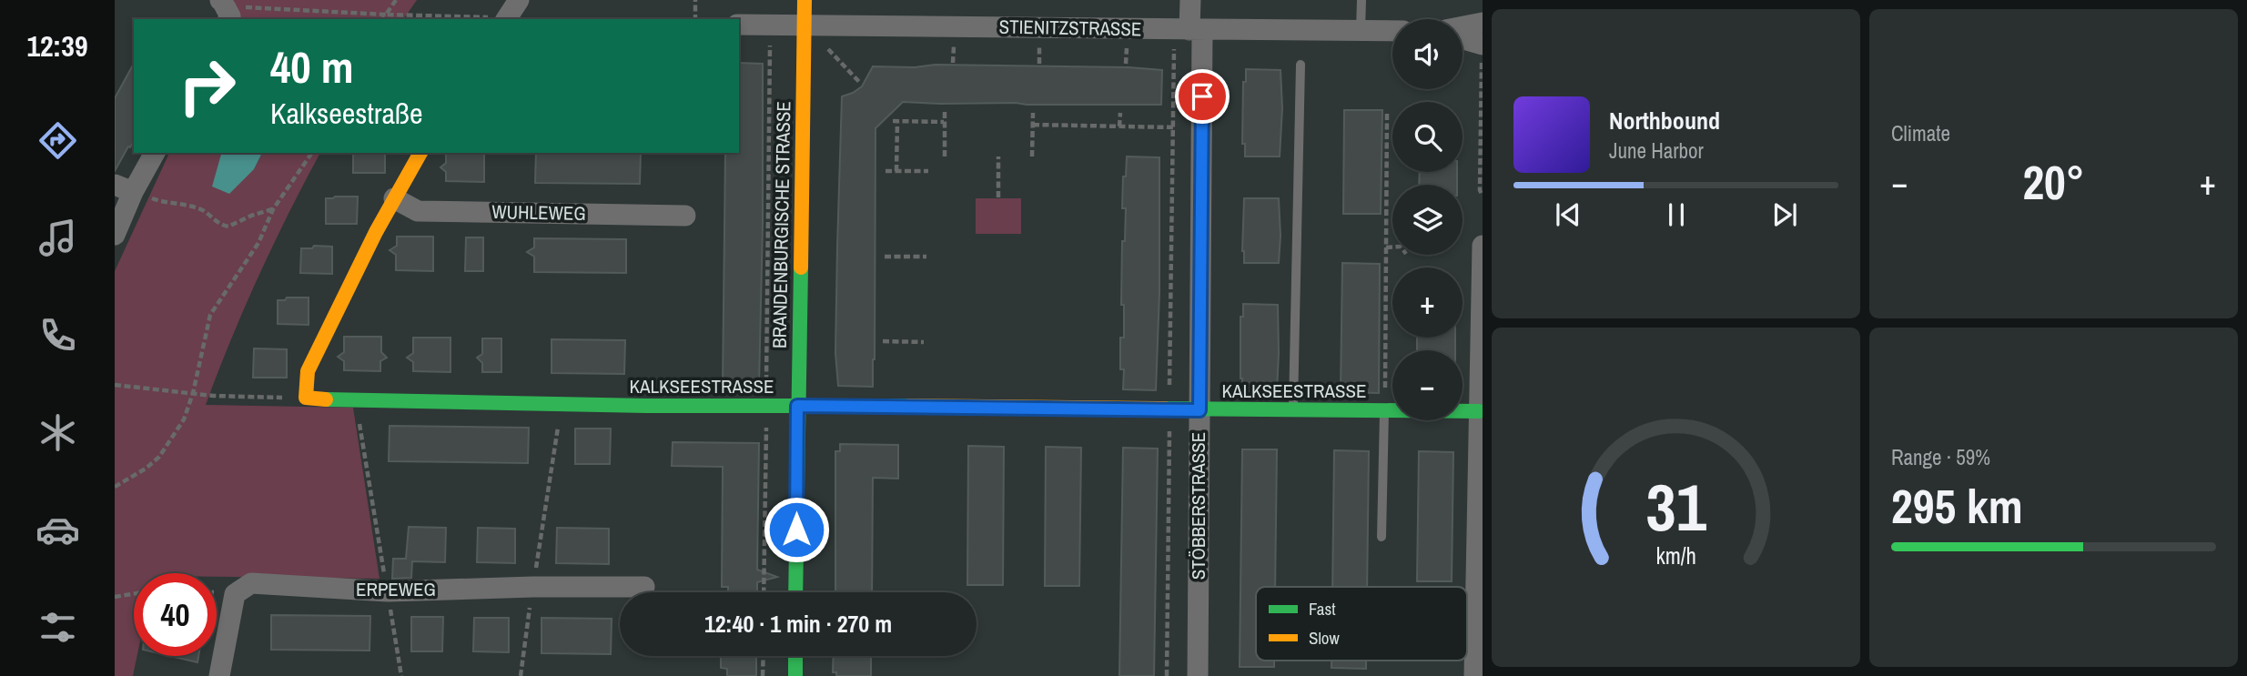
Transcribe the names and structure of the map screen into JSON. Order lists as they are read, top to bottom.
{
  "streets": {
    "street": [
      "STIENITZSTRASSE",
      "WUHLEWEG",
      "BRANDENBURGISCHE STRASSE",
      "KALKSEESTRASSE",
      "STÖBBERSTRASSE",
      "ERPEWEG"
    ]
  },
  "crossings": [
    ["STIENITZSTRASSE", "BRANDENBURGISCHE STRASSE"],
    ["STIENITZSTRASSE", "STÖBBERSTRASSE"],
    ["BRANDENBURGISCHE STRASSE", "KALKSEESTRASSE"],
    ["KALKSEESTRASSE", "STÖBBERSTRASSE"]
  ],
  "legend": ["Fast", "Slow"],
  "page": {
    "tabs": "12:39",
    "tile": [
      "Climate",
      ["Range · 59%", "295 km"]
    ],
    "map_buttons": ["+", "−"],
    "turn": ["40 m", "Kalkseestraße"],
    "song": ["Northbound", "June Harbor"],
    "heat": ["−", "20°", "+"],
    "limit": "40",
    "trip": "12:40 · 1 min · 270 m",
    "gauge": ["31", "km/h"]
  }
}
